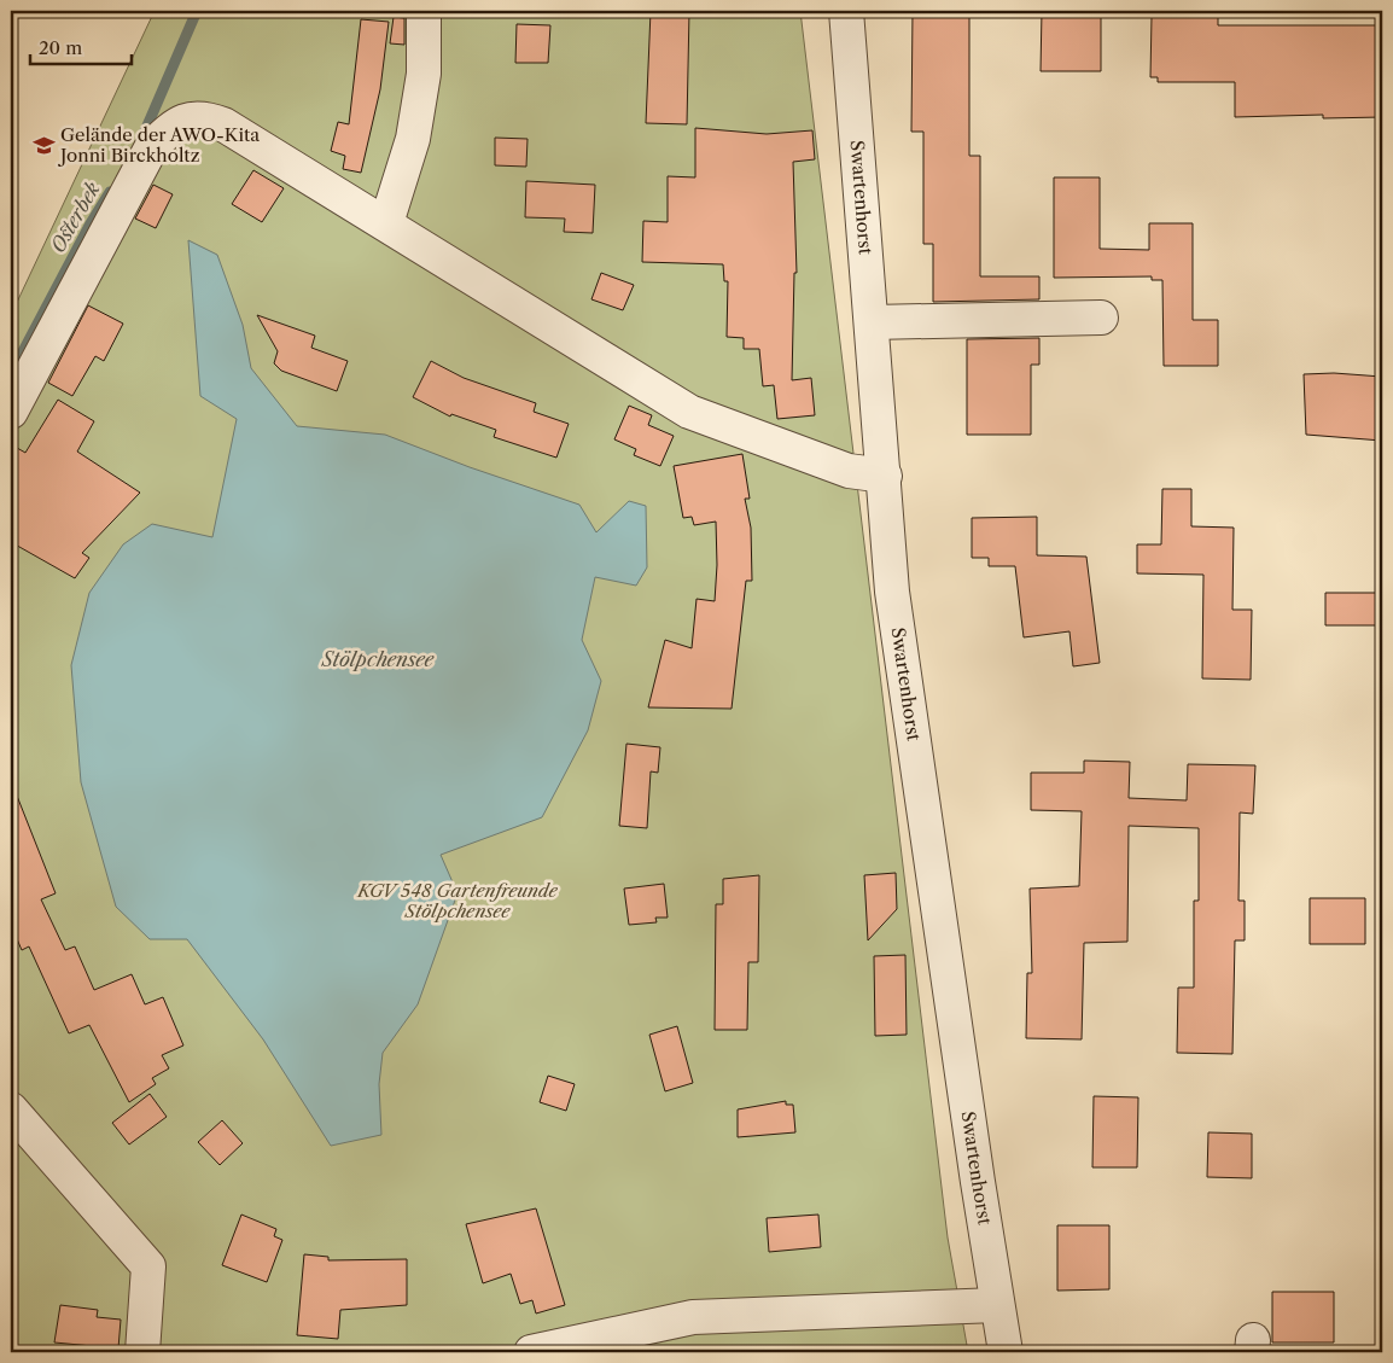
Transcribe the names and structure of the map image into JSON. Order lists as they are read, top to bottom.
{
  "streets": {
    "street": ["Swartenhorst"]
  },
  "water": ["Osterbek", "Stölpchensee"],
  "parks": ["KGV 548 Gartenfreunde Stölpchensee"],
  "places": {
    "school or university": ["Gelände der AWO-Kita Jonni Birckholtz"]
  },
  "scale_bar": "20 m"
}
